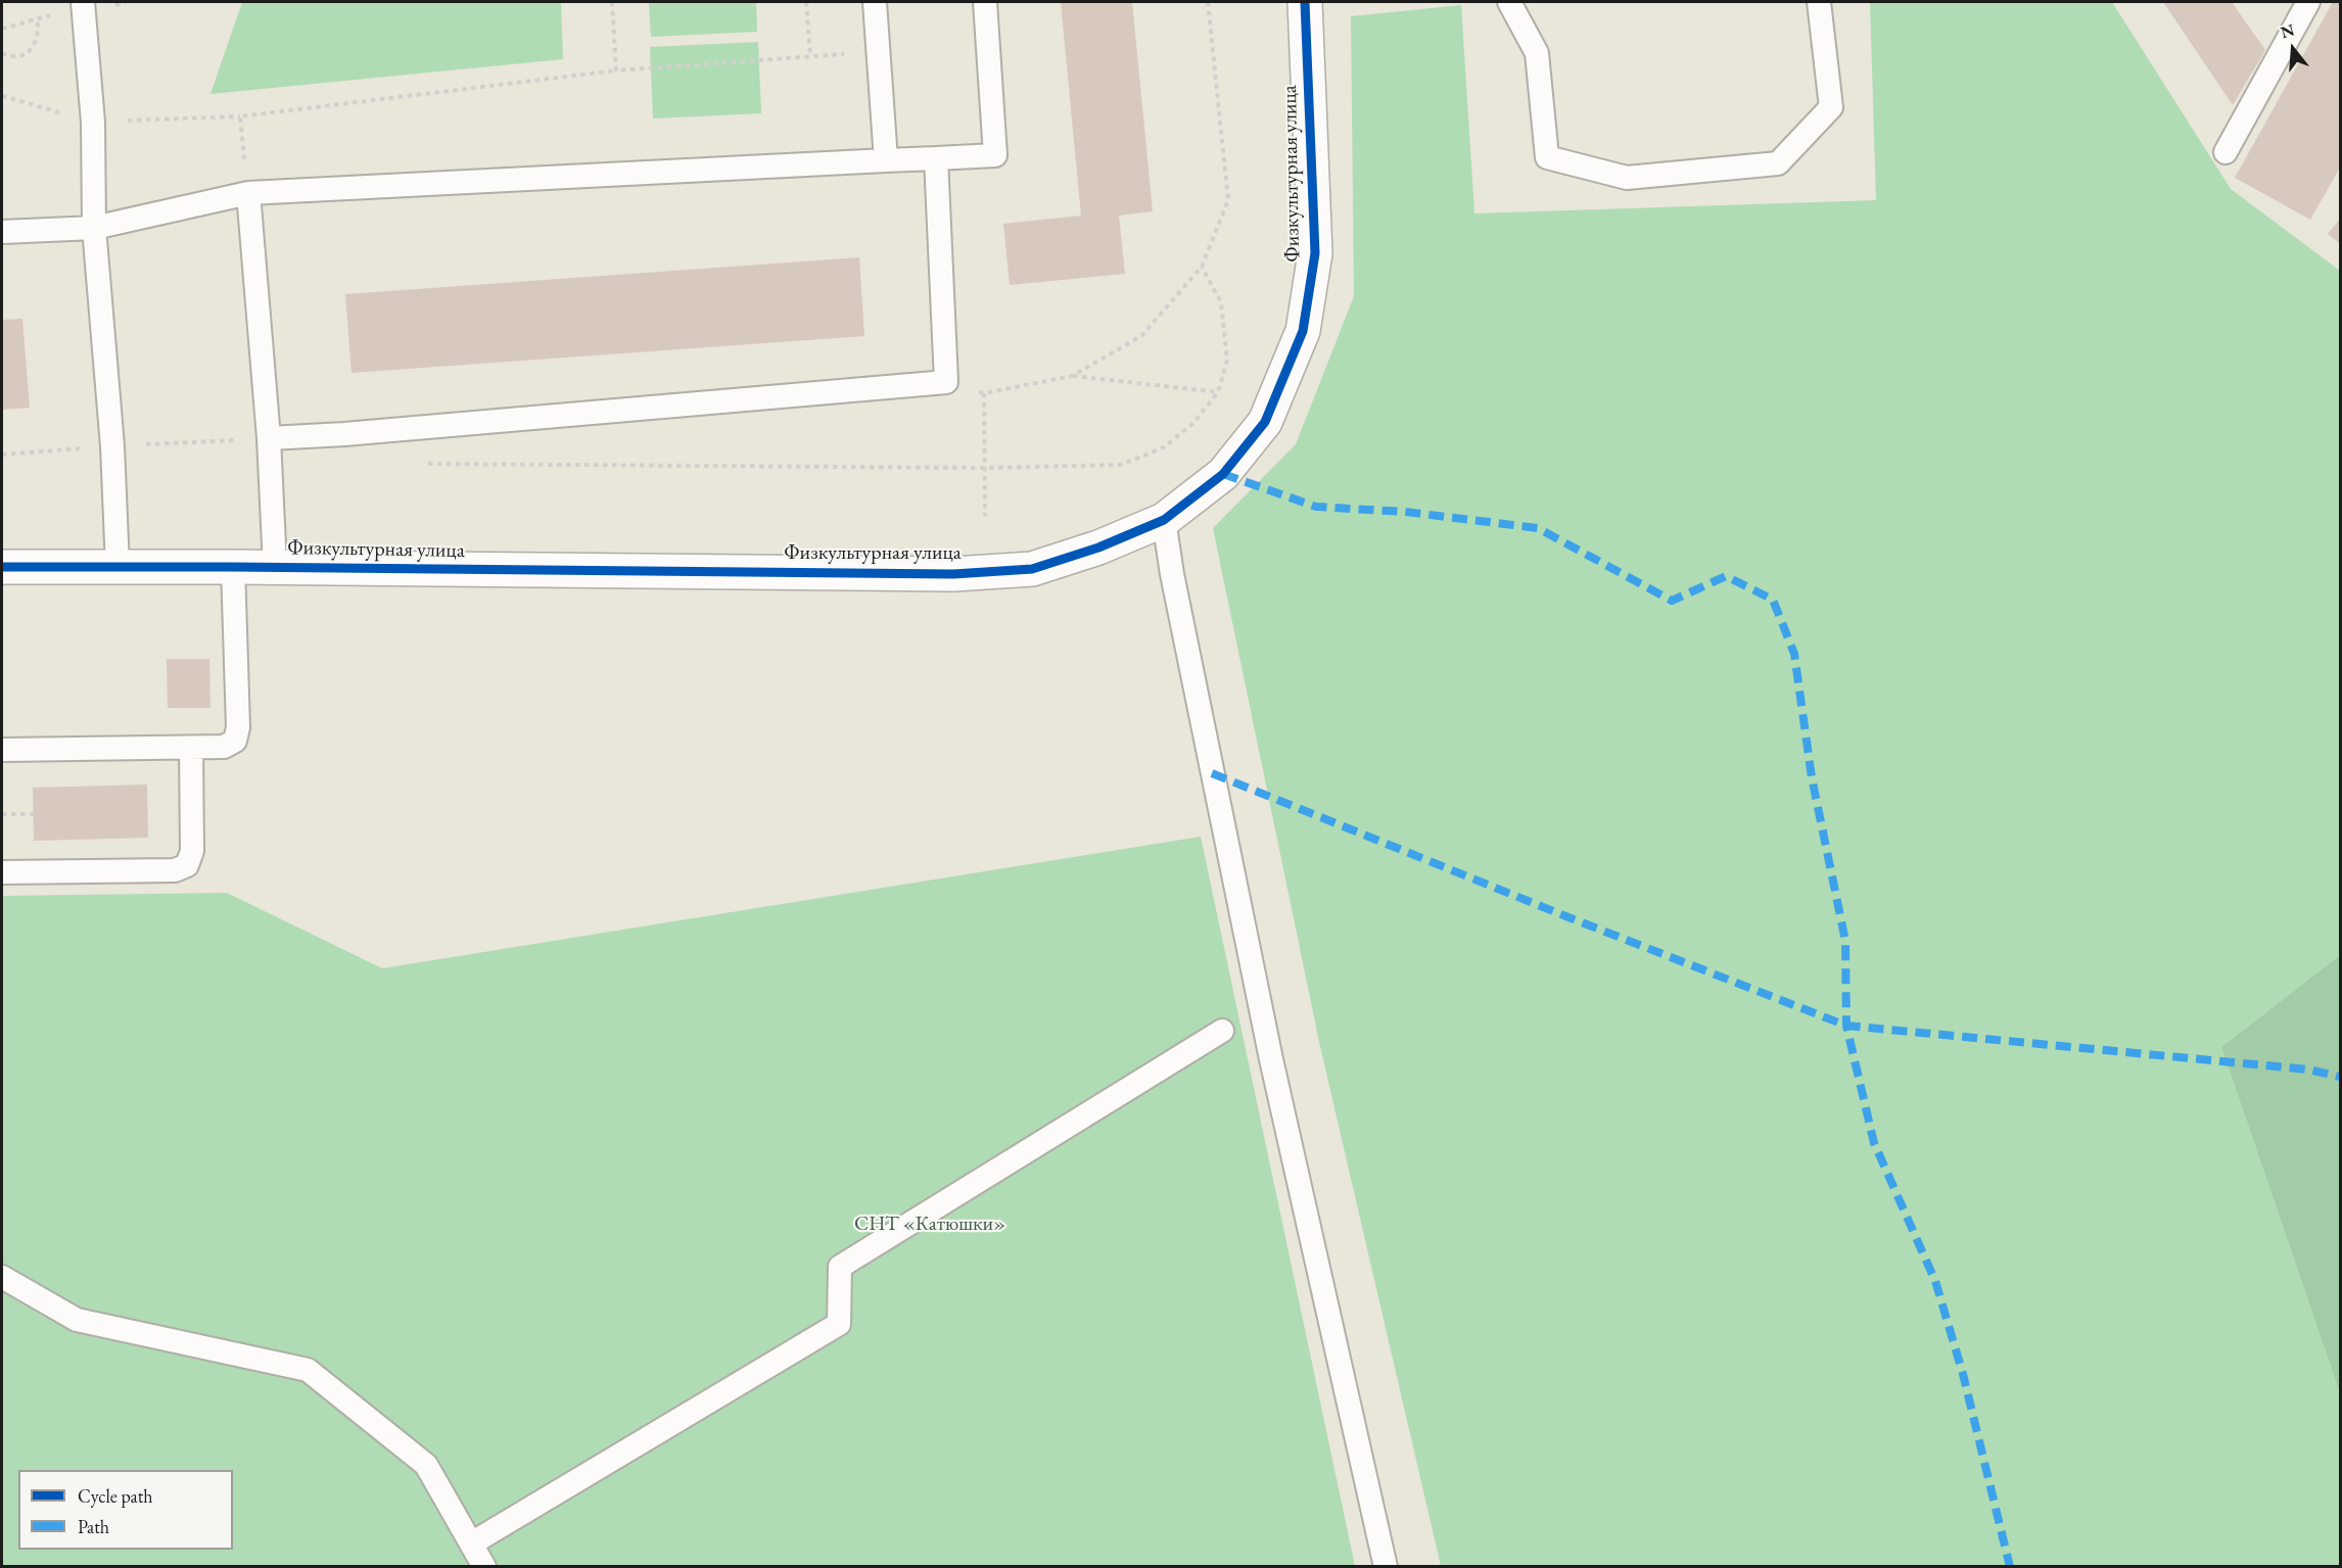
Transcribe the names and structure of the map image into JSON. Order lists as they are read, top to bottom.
{
  "streets": {
    "street": ["Физкультурная улица"]
  },
  "parks": ["СНТ «Катюшки»"],
  "legend": ["Cycle path", "Path"],
  "north": "top"
}
